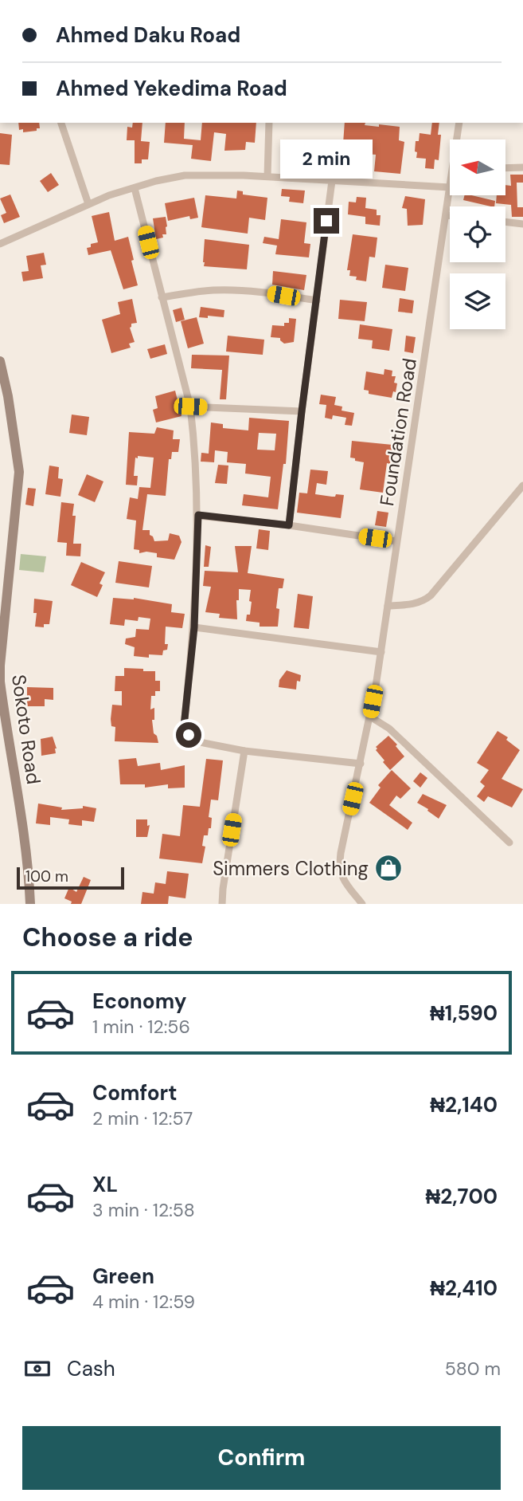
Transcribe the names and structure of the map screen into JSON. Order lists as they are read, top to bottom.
{
  "streets": {
    "street": ["Foundation Road", "Sokoto Road"]
  },
  "places": {
    "shop": ["Simmers Clothing"]
  },
  "scale_bar": "100 m",
  "north": "left",
  "page": {
    "banner": ["Ahmed Daku Road", "Ahmed Yekedima Road"],
    "bubble": "2 min",
    "scale": "100 m",
    "heading": "Choose a ride",
    "list": [
      {
        "name": "Economy",
        "note": "1 min · 12:56",
        "value": "₦1,590"
      },
      {
        "name": "Comfort",
        "note": "2 min · 12:57",
        "value": "₦2,140"
      },
      {
        "name": "XL",
        "note": "3 min · 12:58",
        "value": "₦2,700"
      },
      {
        "name": "Green",
        "note": "4 min · 12:59",
        "value": "₦2,410"
      }
    ],
    "pay": ["Cash", "580 m"],
    "buttons": "Confirm"
  }
}
